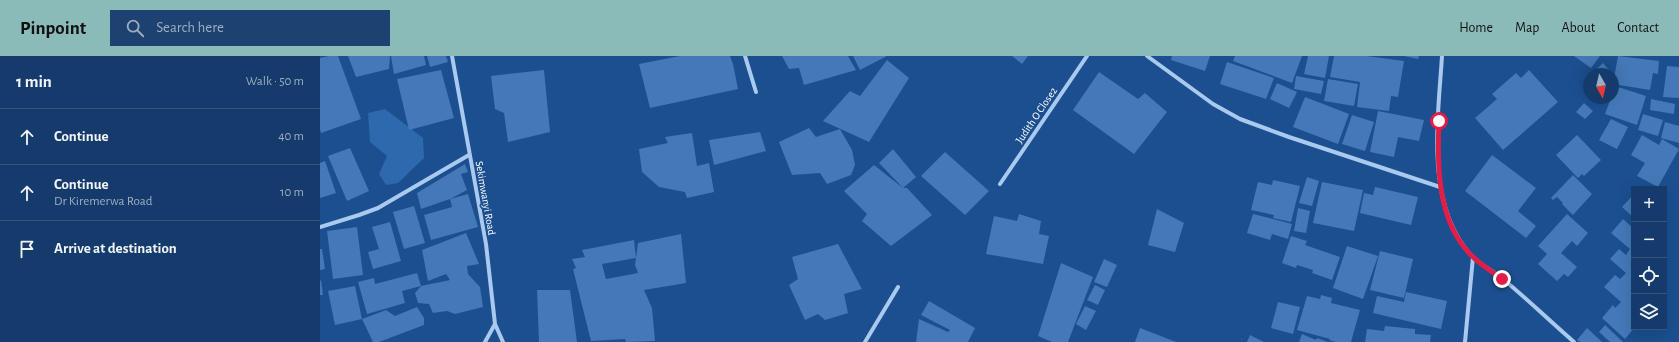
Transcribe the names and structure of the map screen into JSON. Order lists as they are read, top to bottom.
{
  "streets": {
    "street": ["Judith O Close2", "Sekimwanyi Road"]
  },
  "north": "bottom",
  "page": {
    "header": "Pinpoint",
    "search": "Search here",
    "nav": [
      "Home",
      "Map",
      "About",
      "Contact"
    ],
    "heading": ["1 min", "Walk · 50 m"],
    "list": [
      ["Continue", "40 m"],
      ["Continue", "Dr Kiremerwa Road", "10 m"],
      "Arrive at destination"
    ],
    "map_buttons": ["+", "−"]
  }
}
